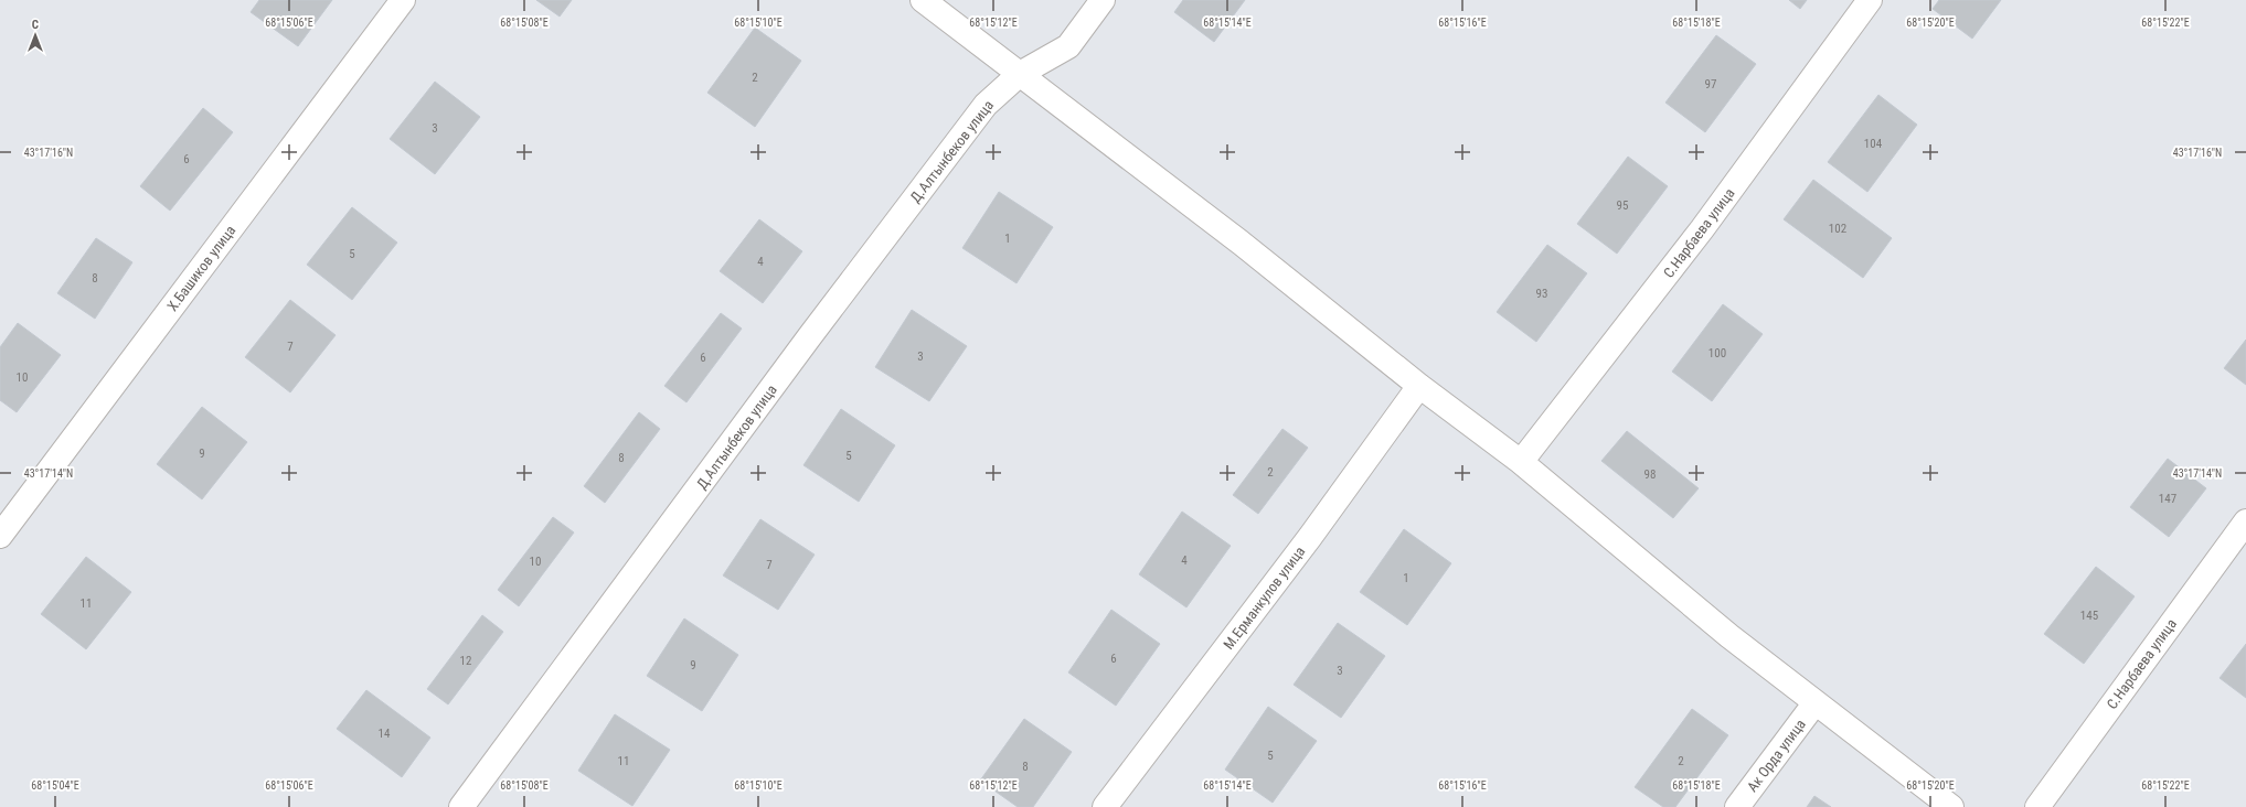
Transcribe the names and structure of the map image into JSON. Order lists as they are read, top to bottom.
{
  "streets": {
    "street": [
      "Д.Алтынбеков улица",
      "С.Нарбаева улица",
      "Х.Башиков улица",
      "М.Ерманкулов улица",
      "Ак Орда улица"
    ]
  },
  "house_numbers": [
    "2",
    "97",
    "3",
    "104",
    "6",
    "95",
    "102",
    "1",
    "5",
    "4",
    "8",
    "93",
    "7",
    "100",
    "3",
    "6",
    "10",
    "9",
    "5",
    "8",
    "2",
    "98",
    "147",
    "4",
    "10",
    "7",
    "1",
    "11",
    "145",
    "6",
    "12",
    "9",
    "3",
    "14",
    "5",
    "11",
    "2",
    "8"
  ],
  "north": "top",
  "coordinates": [
    "68°15'06\"E",
    "68°15'08\"E",
    "68°15'10\"E",
    "68°15'12\"E",
    "68°15'14\"E",
    "68°15'16\"E",
    "68°15'18\"E",
    "68°15'20\"E",
    "68°15'22\"E",
    "43°17'16\"N",
    "43°17'14\"N",
    "68°15'04\"E"
  ]
}
